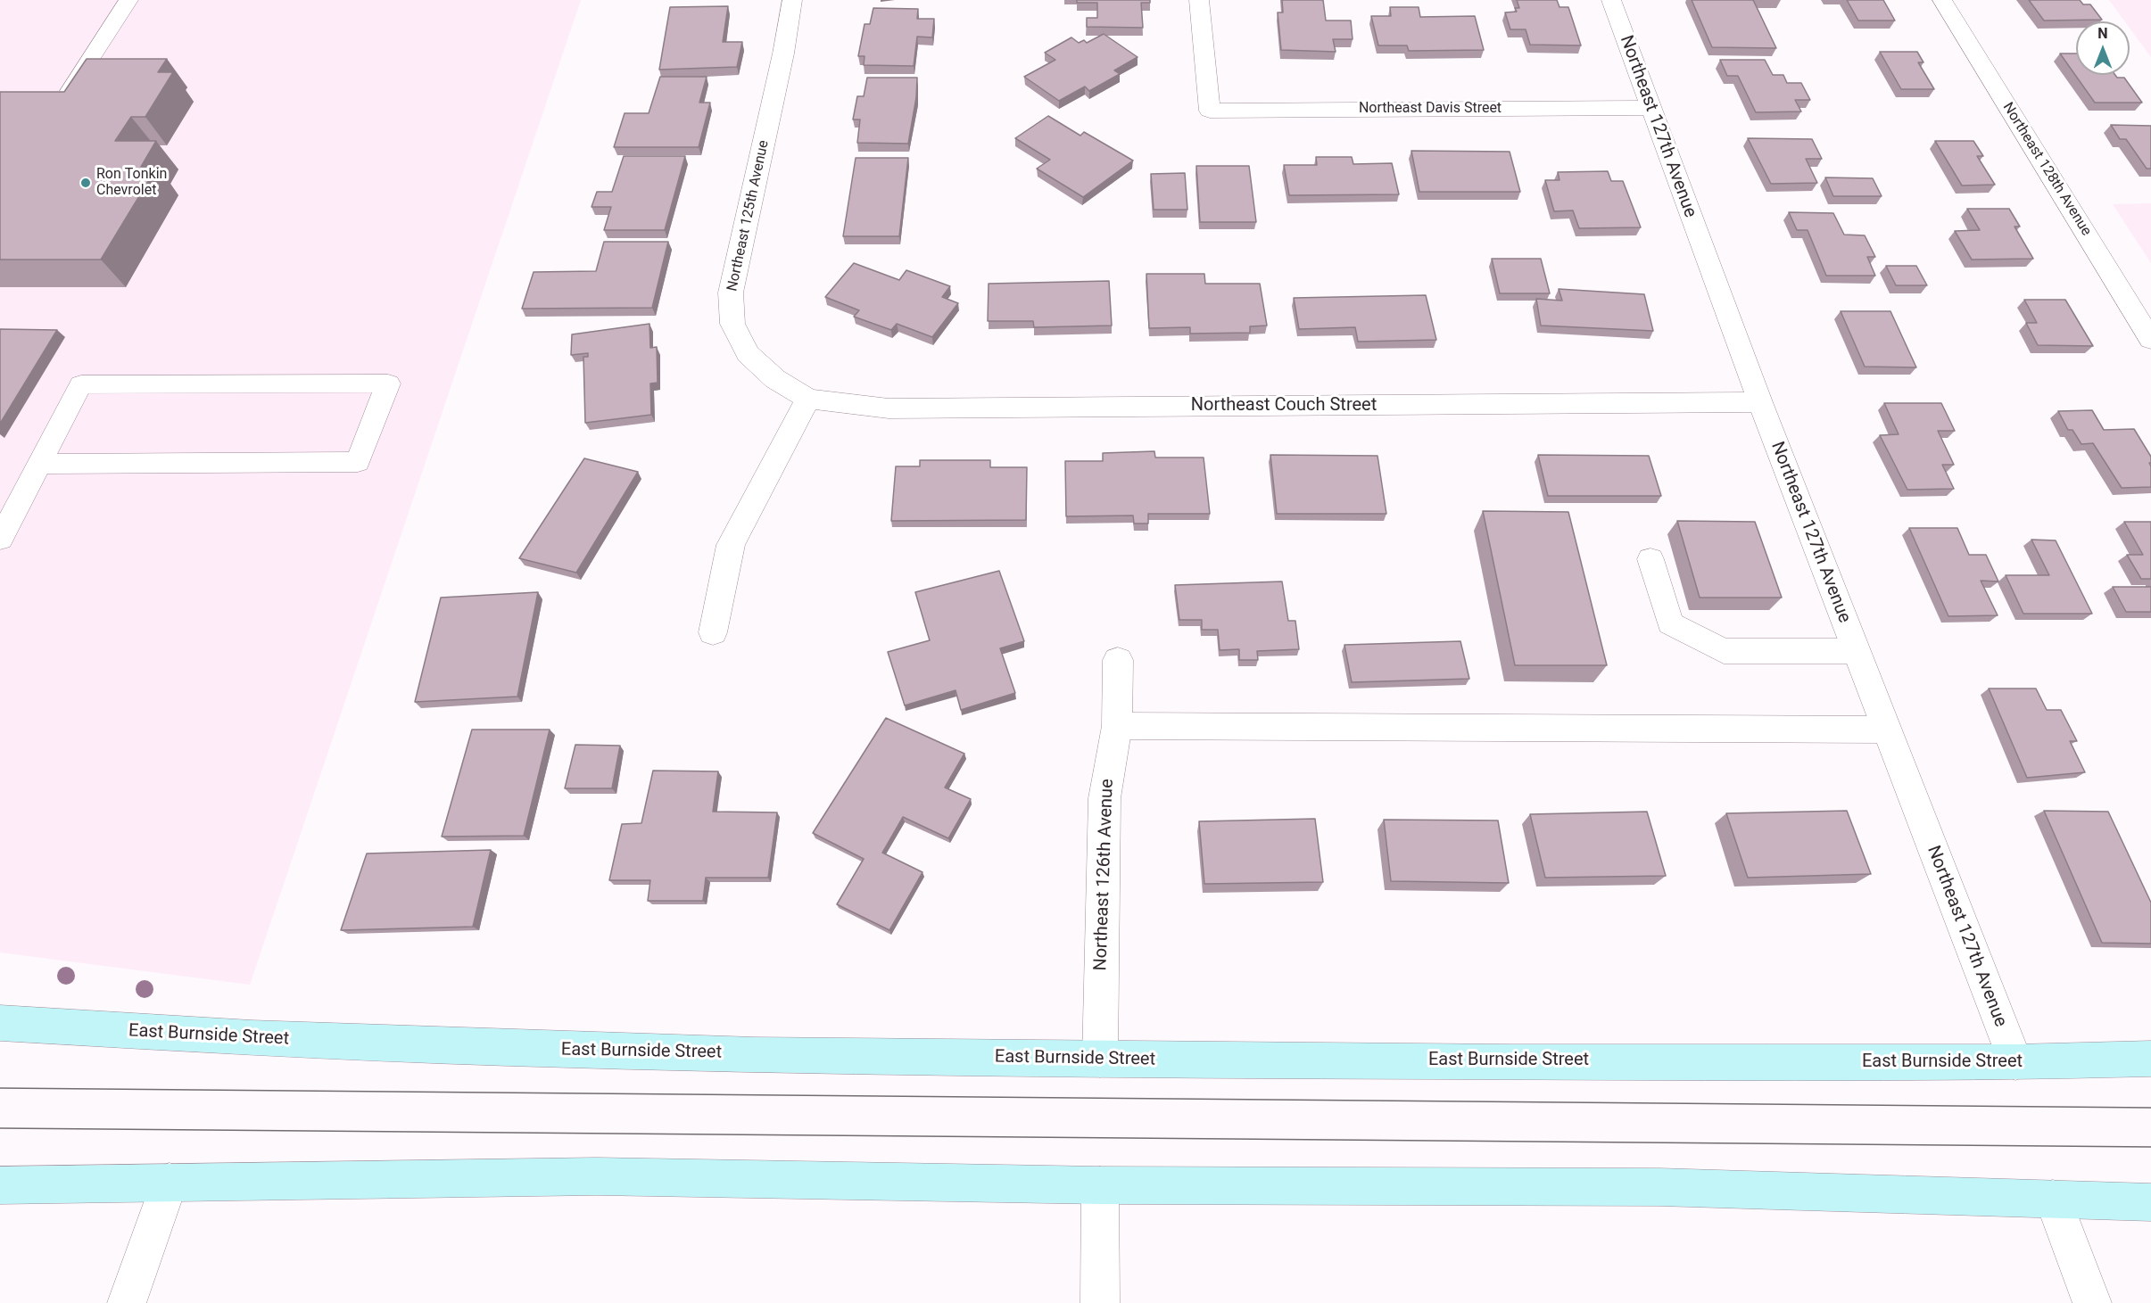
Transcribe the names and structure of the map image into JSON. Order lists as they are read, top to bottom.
{
  "streets": {
    "street": [
      "Northeast Davis Street",
      "Northeast 127th Avenue",
      "Northeast 128th Avenue",
      "Northeast 125th Avenue",
      "Northeast Couch Street",
      "Northeast 126th Avenue",
      "East Burnside Street"
    ]
  },
  "crossings": [
    ["Northeast Davis Street", "Northeast 127th Avenue"],
    ["Northeast 127th Avenue", "Northeast Couch Street"],
    ["Northeast 127th Avenue", "East Burnside Street"],
    ["Northeast 125th Avenue", "Northeast Couch Street"],
    ["Northeast 126th Avenue", "East Burnside Street"]
  ],
  "places": ["Ron Tonkin Chevrolet"],
  "north": "top"
}
